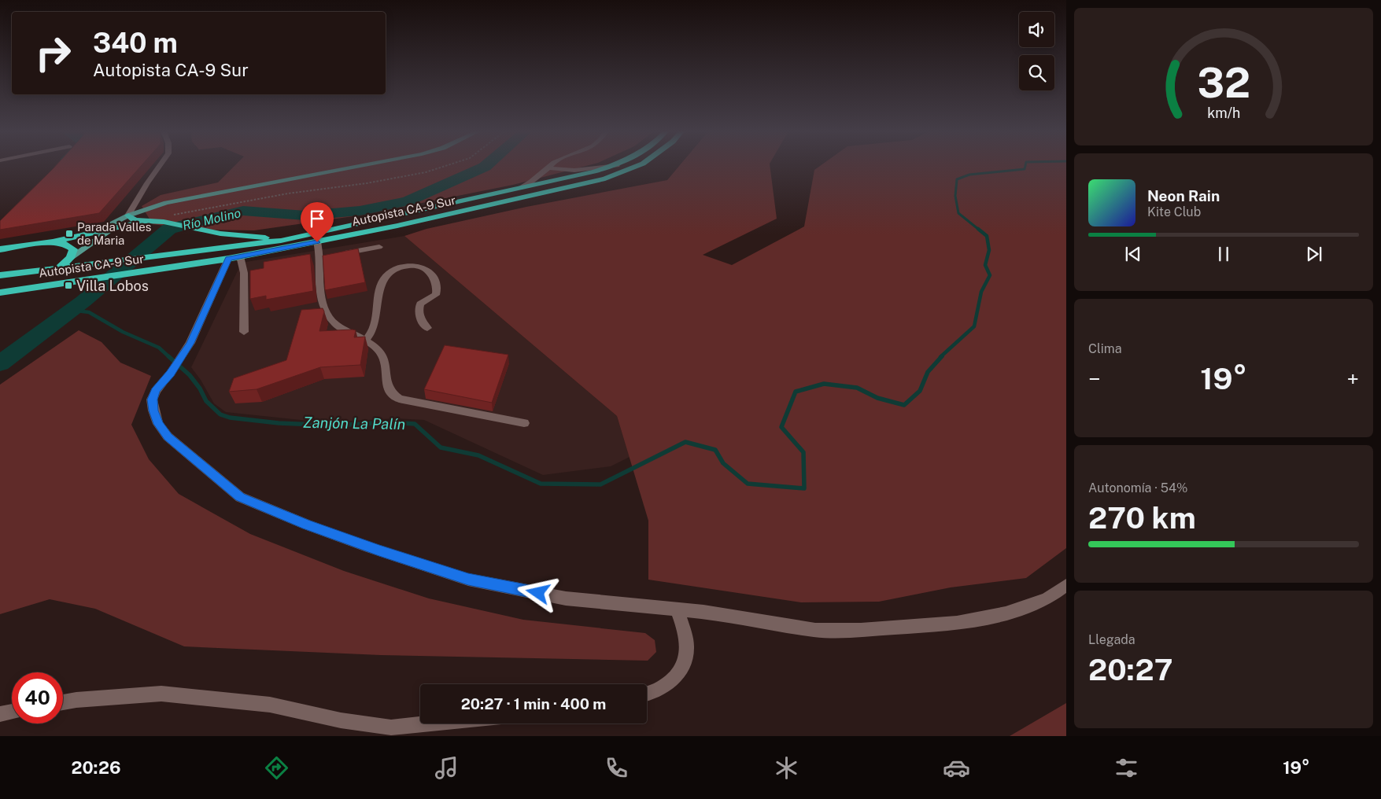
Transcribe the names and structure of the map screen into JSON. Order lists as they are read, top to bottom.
{
  "streets": {
    "highway": ["Autopista CA-9 Sur"]
  },
  "water": ["Río Molino", "Zanjón La Palín"],
  "places": {
    "transit": ["Parada Valles de Maria", "Villa Lobos"]
  },
  "page": {
    "turn": ["340 m", "Autopista CA-9 Sur"],
    "song": ["Neon Rain", "Kite Club"],
    "tile": [
      "Clima",
      ["Autonomía · 54%", "270 km"],
      ["Llegada", "20:27"]
    ],
    "heat": ["−", "19°", "+"],
    "limit": "40",
    "trip": "20:27 · 1 min · 400 m",
    "tabs": ["20:26", "19°"],
    "gauge": ["32", "km/h"]
  }
}
